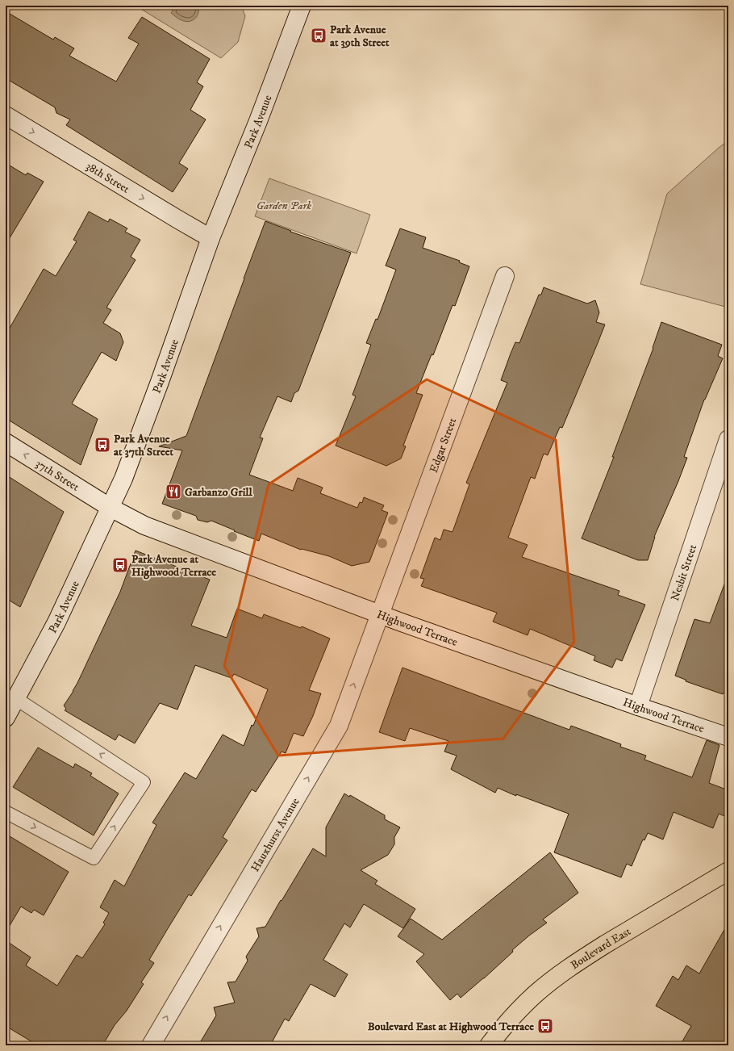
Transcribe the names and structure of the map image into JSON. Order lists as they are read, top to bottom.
{
  "streets": {
    "main road": ["Boulevard East"],
    "street": [
      "Park Avenue",
      "38th Street",
      "Edgar Street",
      "37th Street",
      "Nesbit Street",
      "Highwood Terrace",
      "Hauxhurst Avenue"
    ]
  },
  "crossings": [
    ["Park Avenue", "38th Street"],
    ["Park Avenue", "37th Street"],
    ["Park Avenue", "Highwood Terrace"],
    ["Edgar Street", "Highwood Terrace"],
    ["Edgar Street", "Hauxhurst Avenue"],
    ["37th Street", "Highwood Terrace"],
    ["Nesbit Street", "Highwood Terrace"],
    ["Highwood Terrace", "Hauxhurst Avenue"]
  ],
  "one_way": ["38th Street", "37th Street", "Hauxhurst Avenue"],
  "parks": ["Garden Park"],
  "places": {
    "bus stop": [
      "Park Avenue at 39th Street",
      "Park Avenue at 37th Street",
      "Park Avenue at Highwood Terrace",
      "Boulevard East at Highwood Terrace"
    ],
    "restaurant": ["Garbanzo Grill"]
  }
}
